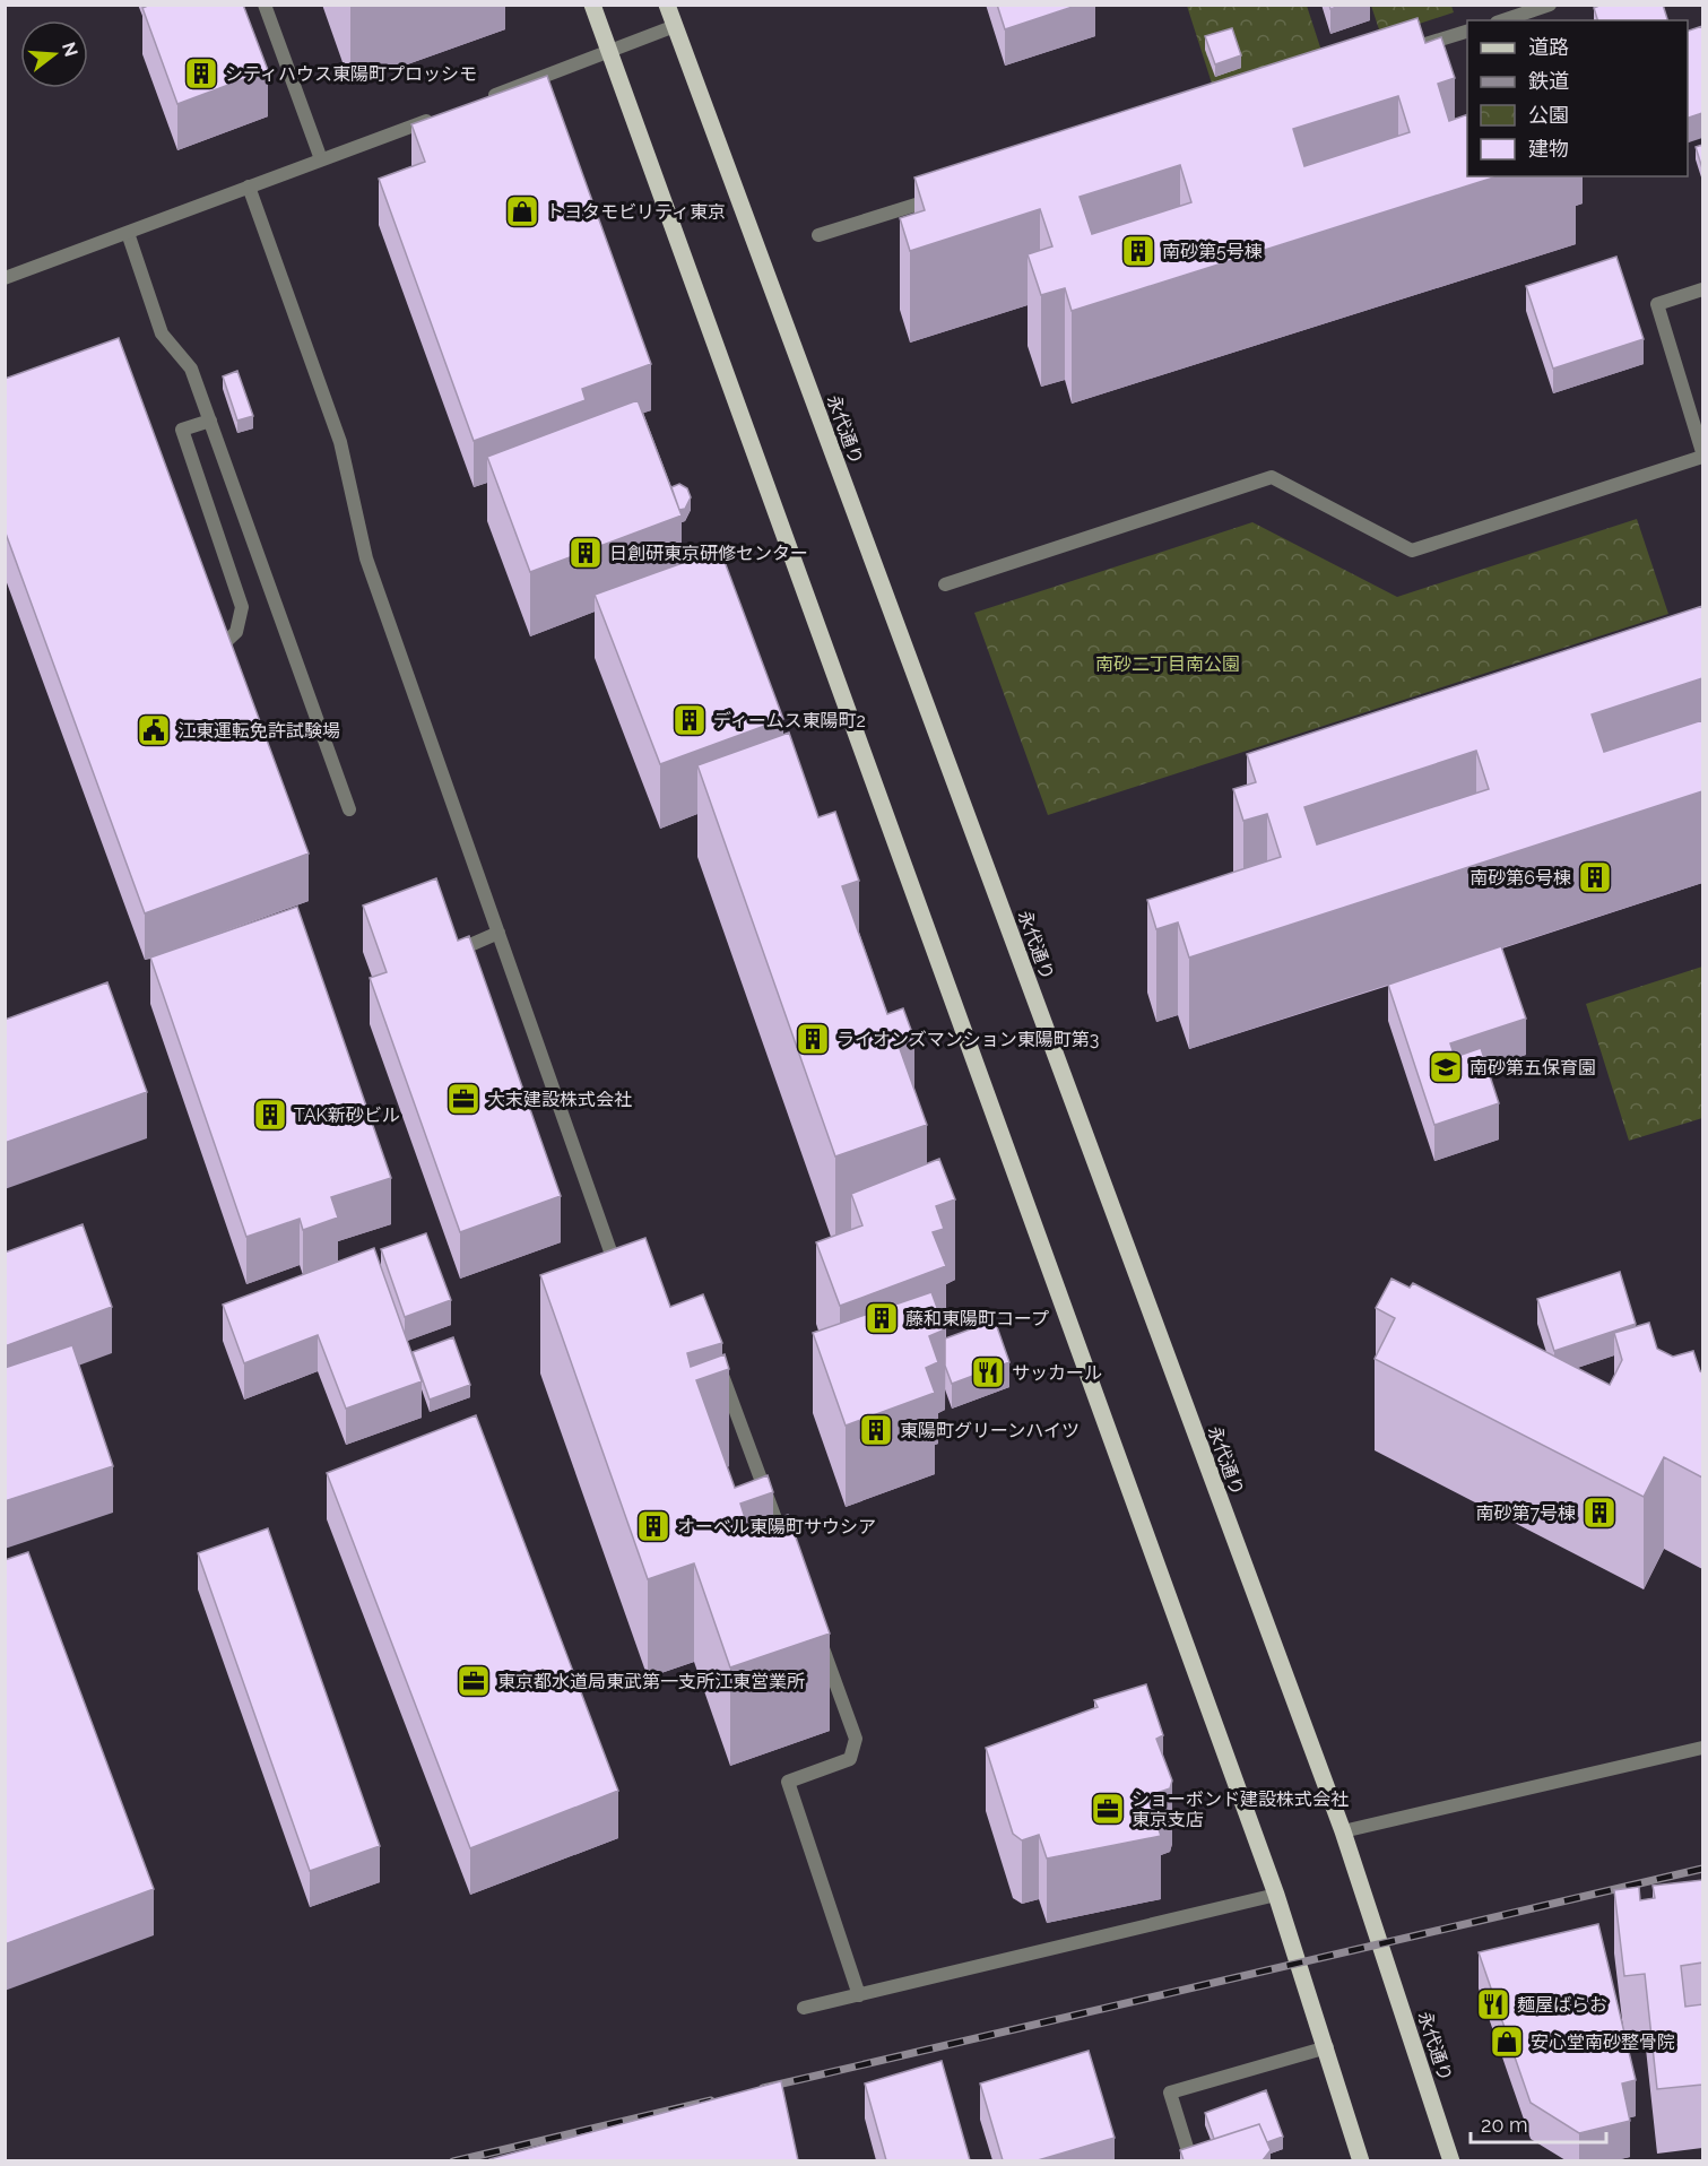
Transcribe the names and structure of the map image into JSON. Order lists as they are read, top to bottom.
{
  "streets": {
    "main road": ["永代通り"]
  },
  "parks": ["南砂二丁目南公園"],
  "places": {
    "building": [
      "シティハウス東陽町プロッシモ",
      "南砂第5号棟",
      "日創研東京研修センター",
      "ディームス東陽町2",
      "南砂第6号棟",
      "ライオンズマンション東陽町第3",
      "TAK新砂ビル",
      "藤和東陽町コープ",
      "東陽町グリーンハイツ",
      "南砂第7号棟",
      "オーベル東陽町サウシア"
    ],
    "shop": ["トヨタモビリティ東京", "安心堂南砂整骨院"],
    "public building": ["江東運転免許試験場"],
    "school or university": ["南砂第五保育園"],
    "office": ["大末建設株式会社", "東京都水道局東武第一支所江東営業所", "ショーボンド建設株式会社 東京支店"],
    "restaurant": ["サッカール", "麺屋ばらお"]
  },
  "legend": [
    "道路",
    "鉄道",
    "公園",
    "建物"
  ],
  "scale_bar": "20 m",
  "north": "right"
}
